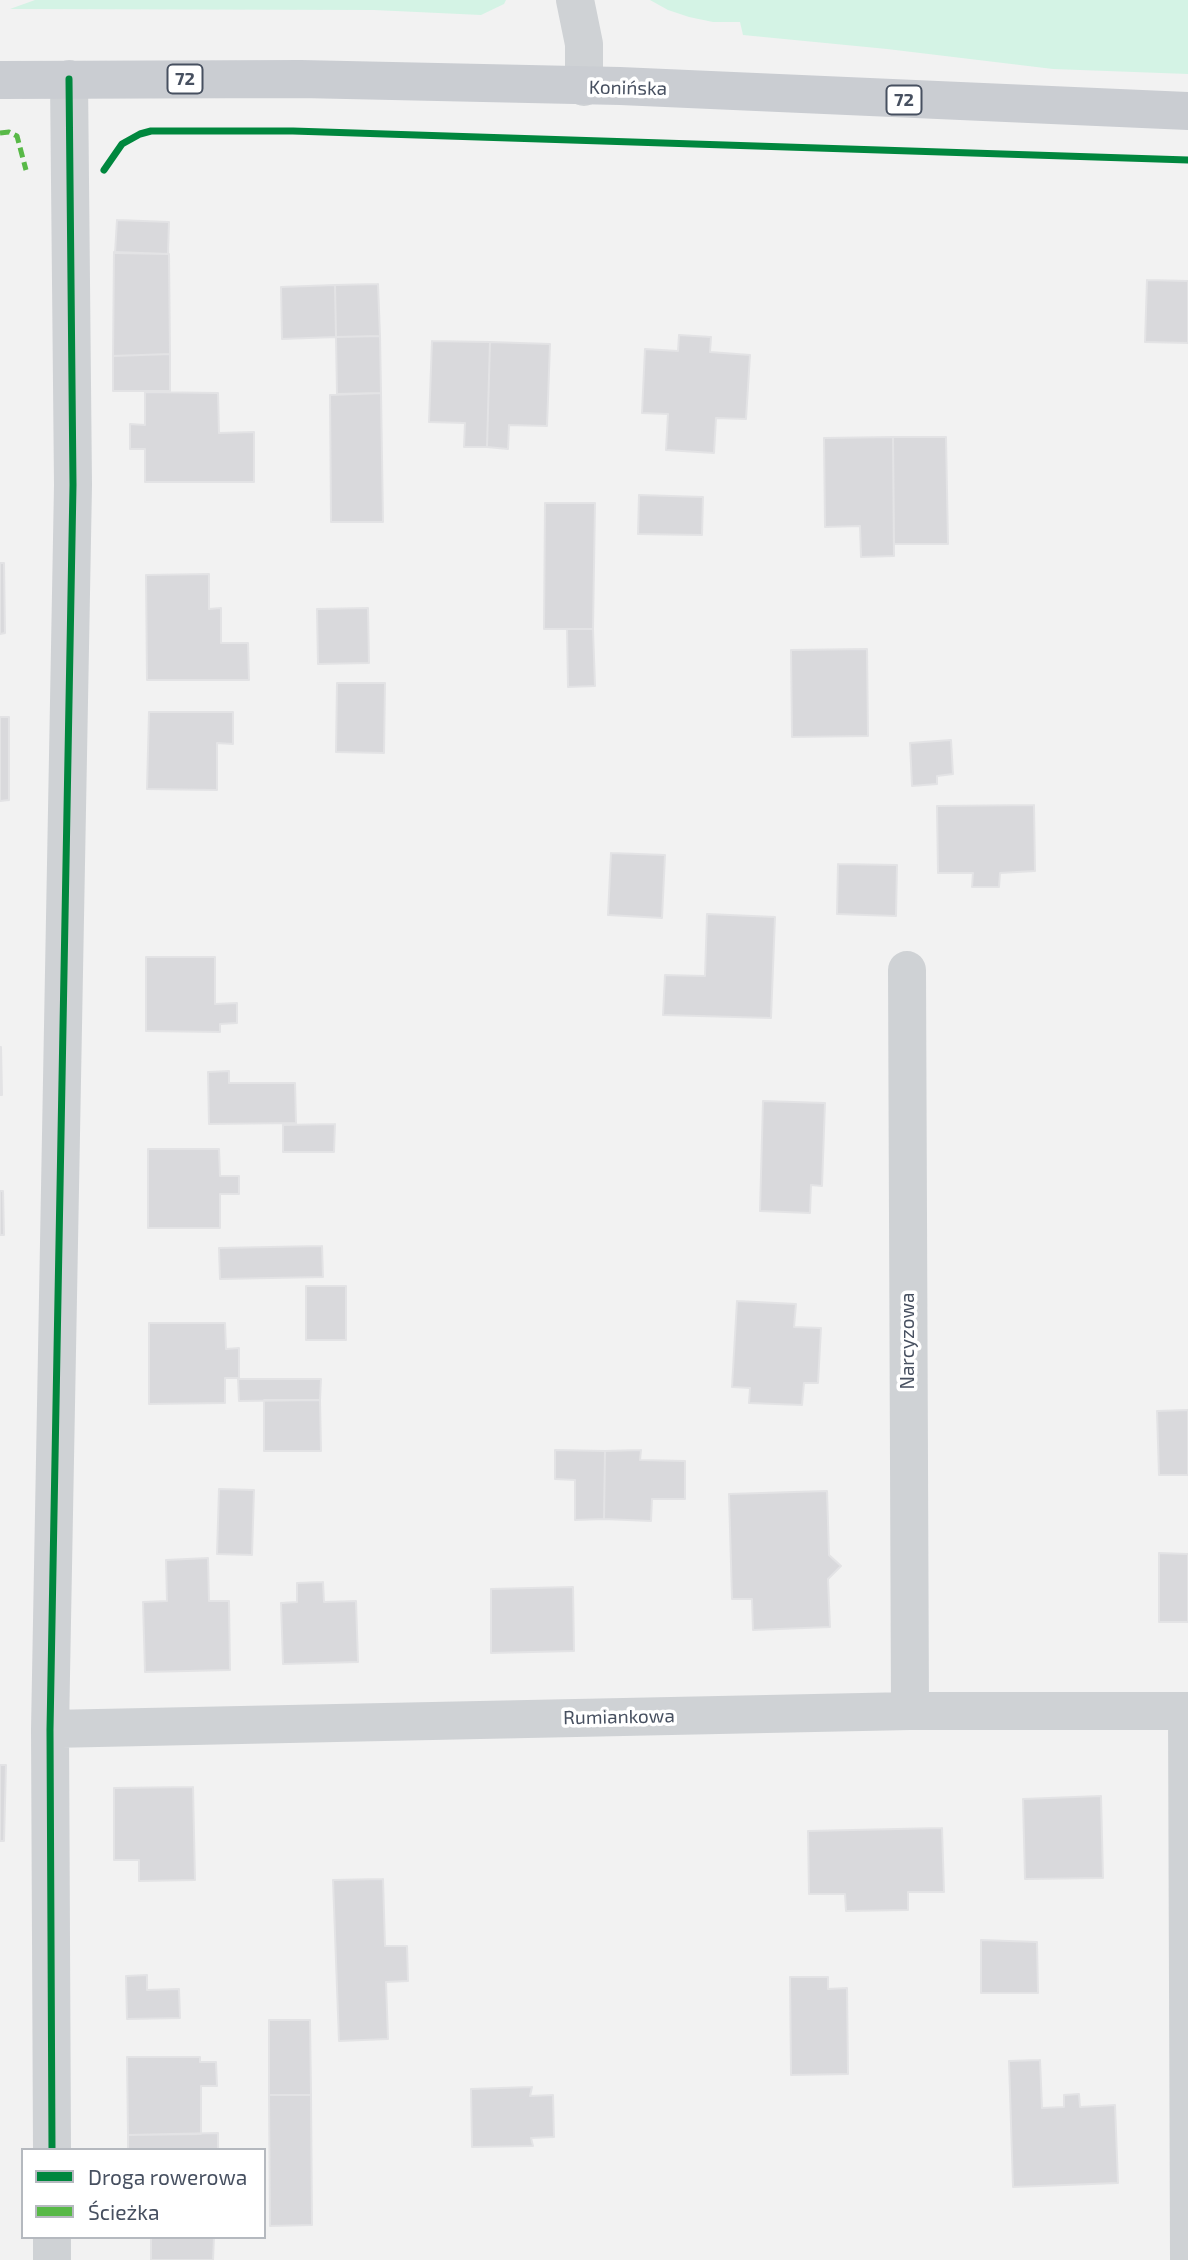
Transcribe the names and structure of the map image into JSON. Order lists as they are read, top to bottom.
{
  "streets": {
    "main road": ["72", "Konińska"],
    "street": ["Narcyzowa", "Rumiankowa"]
  },
  "crossings": [
    ["72", "Konińska"],
    ["Narcyzowa", "Rumiankowa"]
  ],
  "legend": ["Droga rowerowa", "Ścieżka"]
}
